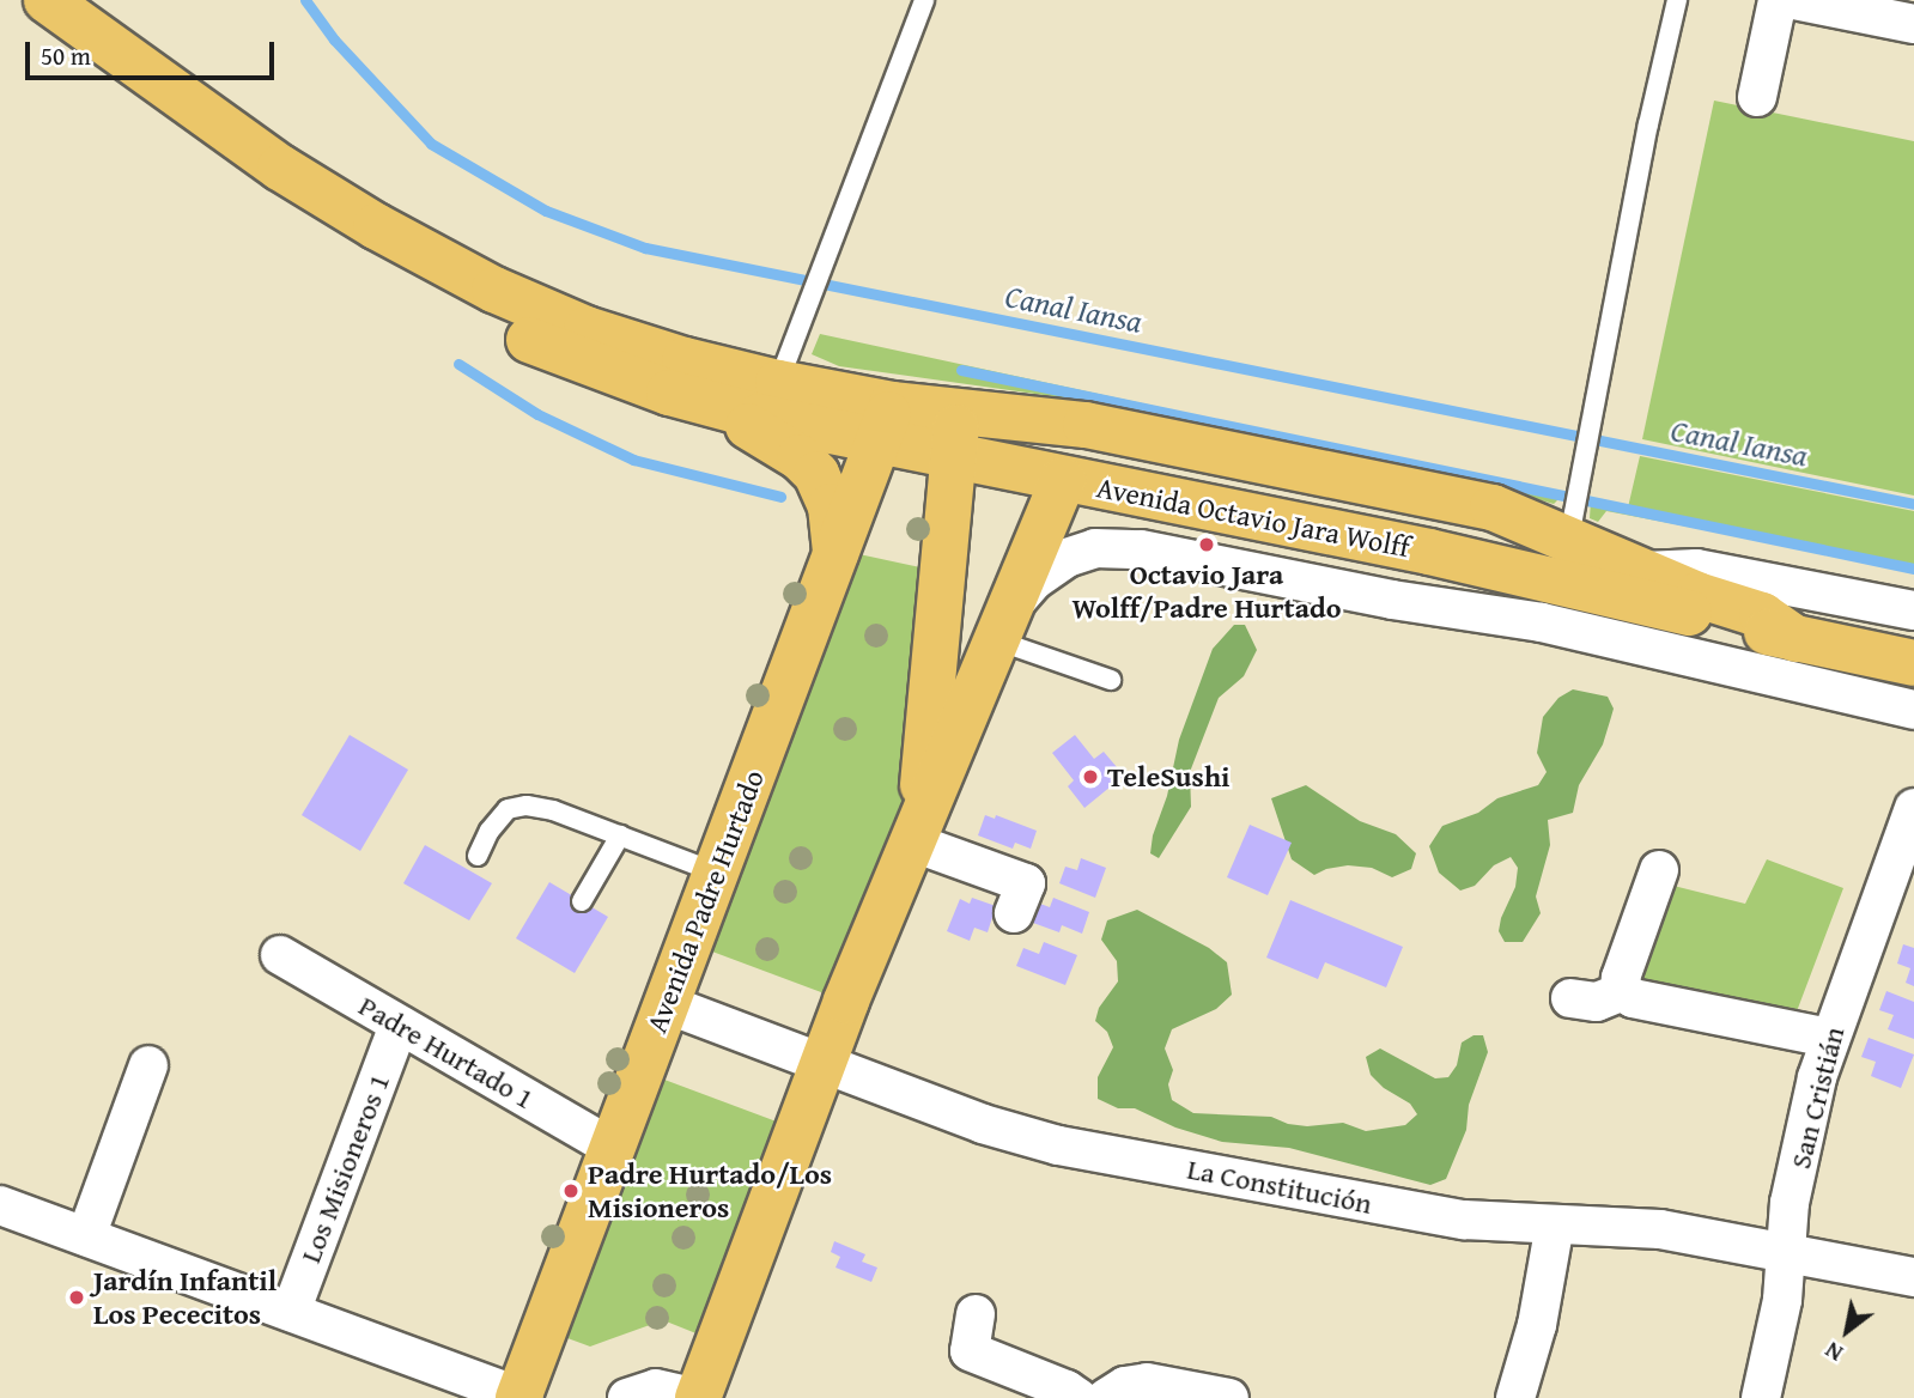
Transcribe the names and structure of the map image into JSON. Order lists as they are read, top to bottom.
{
  "streets": {
    "main road": ["Avenida Octavio Jara Wolff", "Avenida Padre Hurtado"],
    "street": [
      "Padre Hurtado 1",
      "San Cristián",
      "Los Misioneros 1",
      "La Constitución"
    ]
  },
  "crossings": [
    ["Avenida Octavio Jara Wolff", "Avenida Padre Hurtado"],
    ["Avenida Padre Hurtado", "Padre Hurtado 1"],
    ["Avenida Padre Hurtado", "La Constitución"],
    ["Padre Hurtado 1", "Los Misioneros 1"],
    ["San Cristián", "La Constitución"]
  ],
  "water": ["Canal Iansa"],
  "places": [
    "Octavio Jara Wolff/Padre Hurtado",
    "TeleSushi",
    "Padre Hurtado/Los Misioneros",
    "Jardín Infantil Los Pececitos"
  ],
  "scale_bar": "50 m",
  "north": "bottom left"
}
